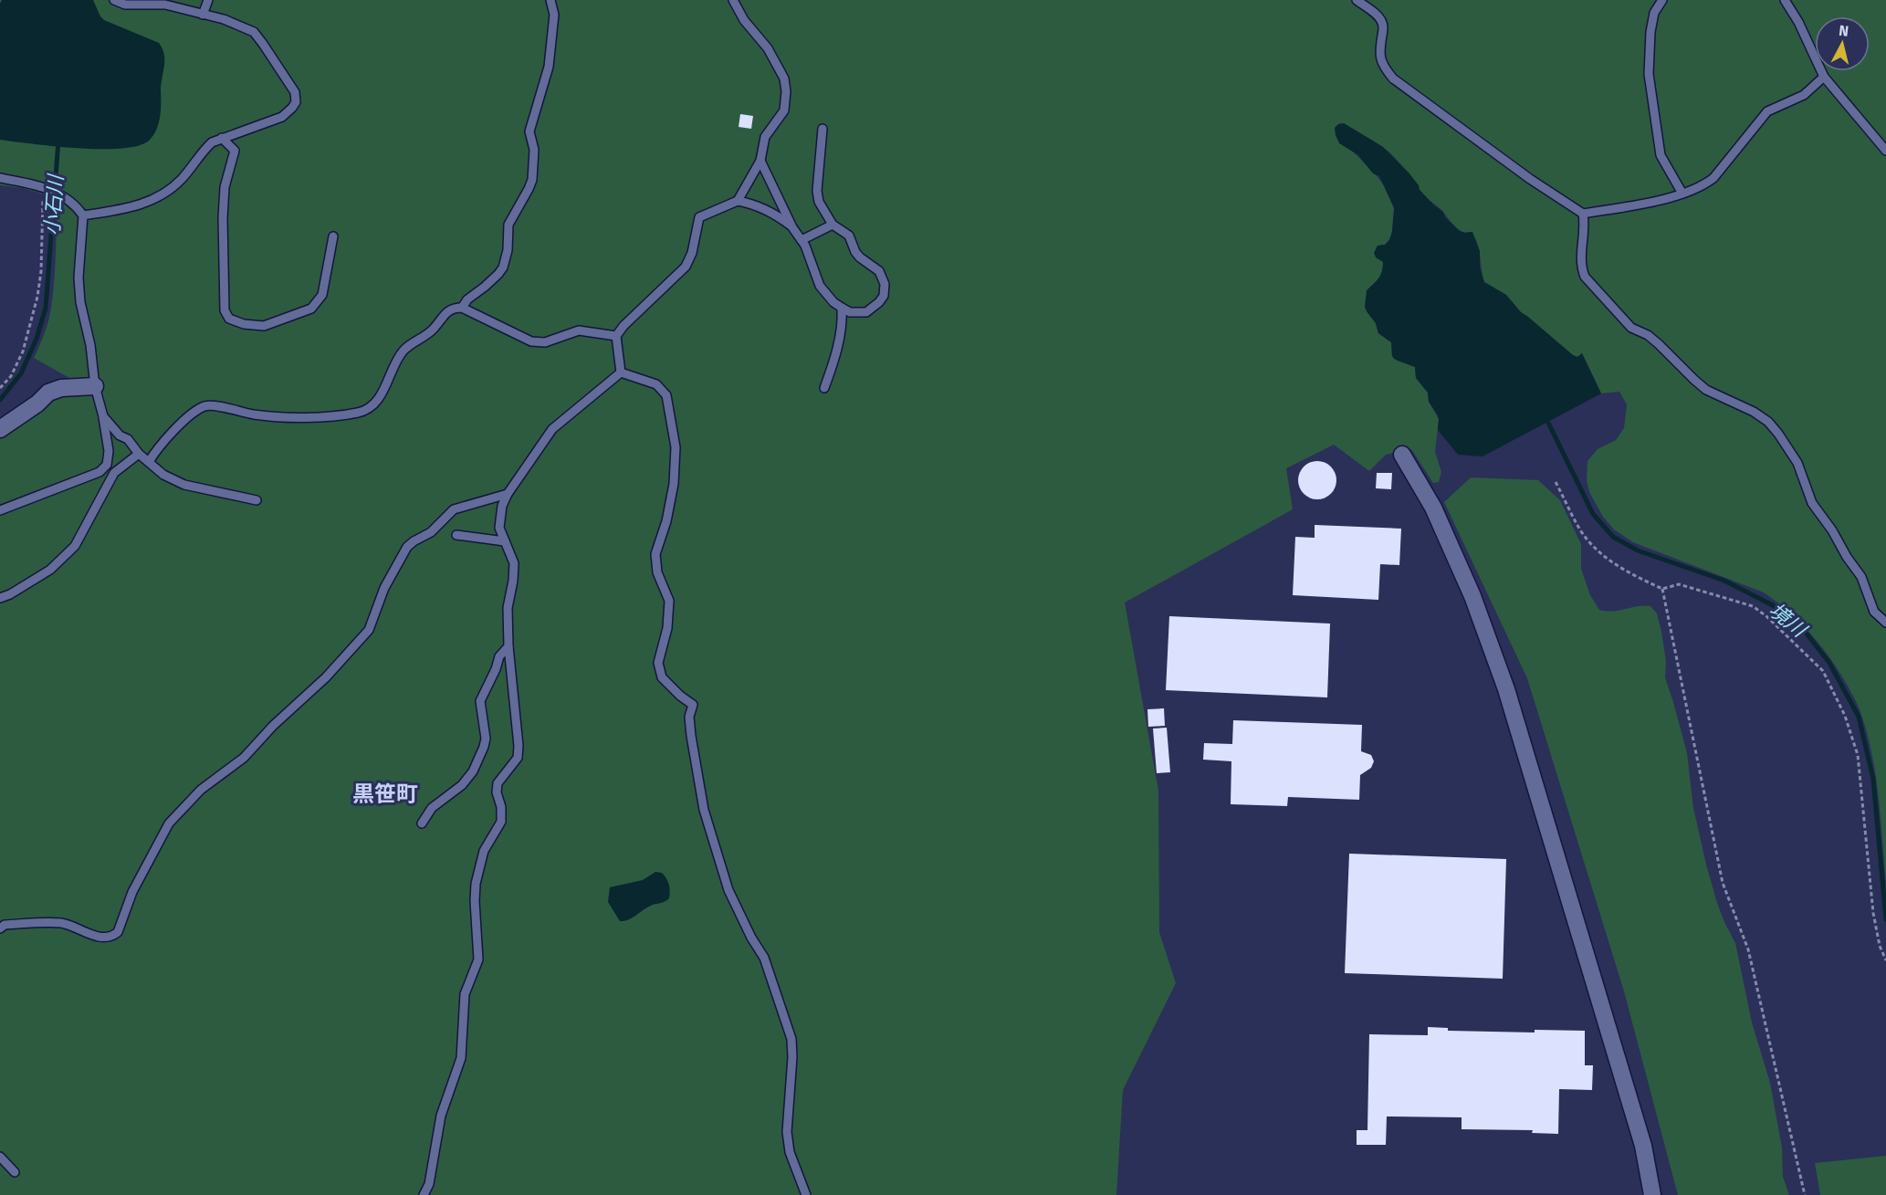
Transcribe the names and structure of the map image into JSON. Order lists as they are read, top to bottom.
{
  "districts": ["黒笹町"],
  "water": ["小石川", "境川"],
  "north": "top"
}
